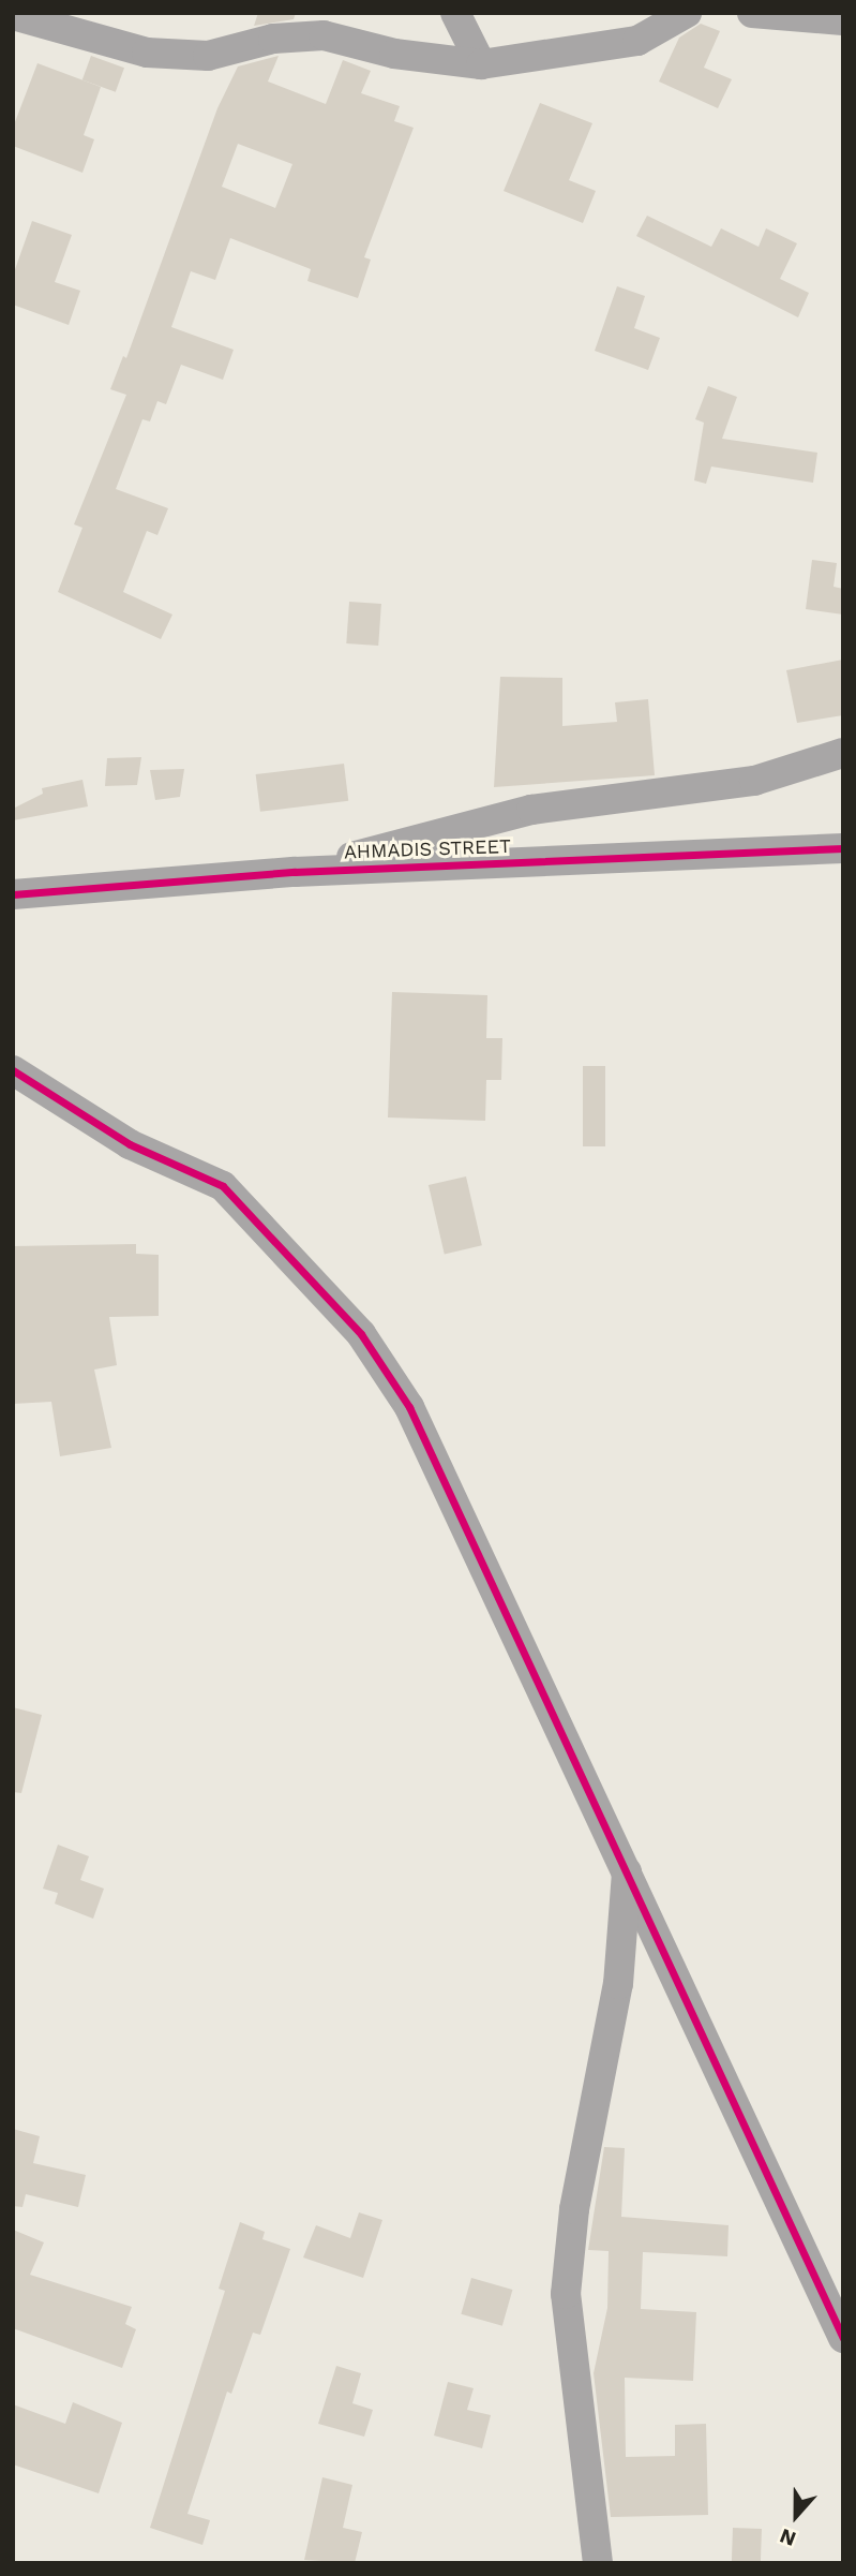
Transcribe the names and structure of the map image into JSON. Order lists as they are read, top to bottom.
{
  "streets": {
    "street": ["AHMADIS STREET"]
  },
  "north": "bottom"
}
